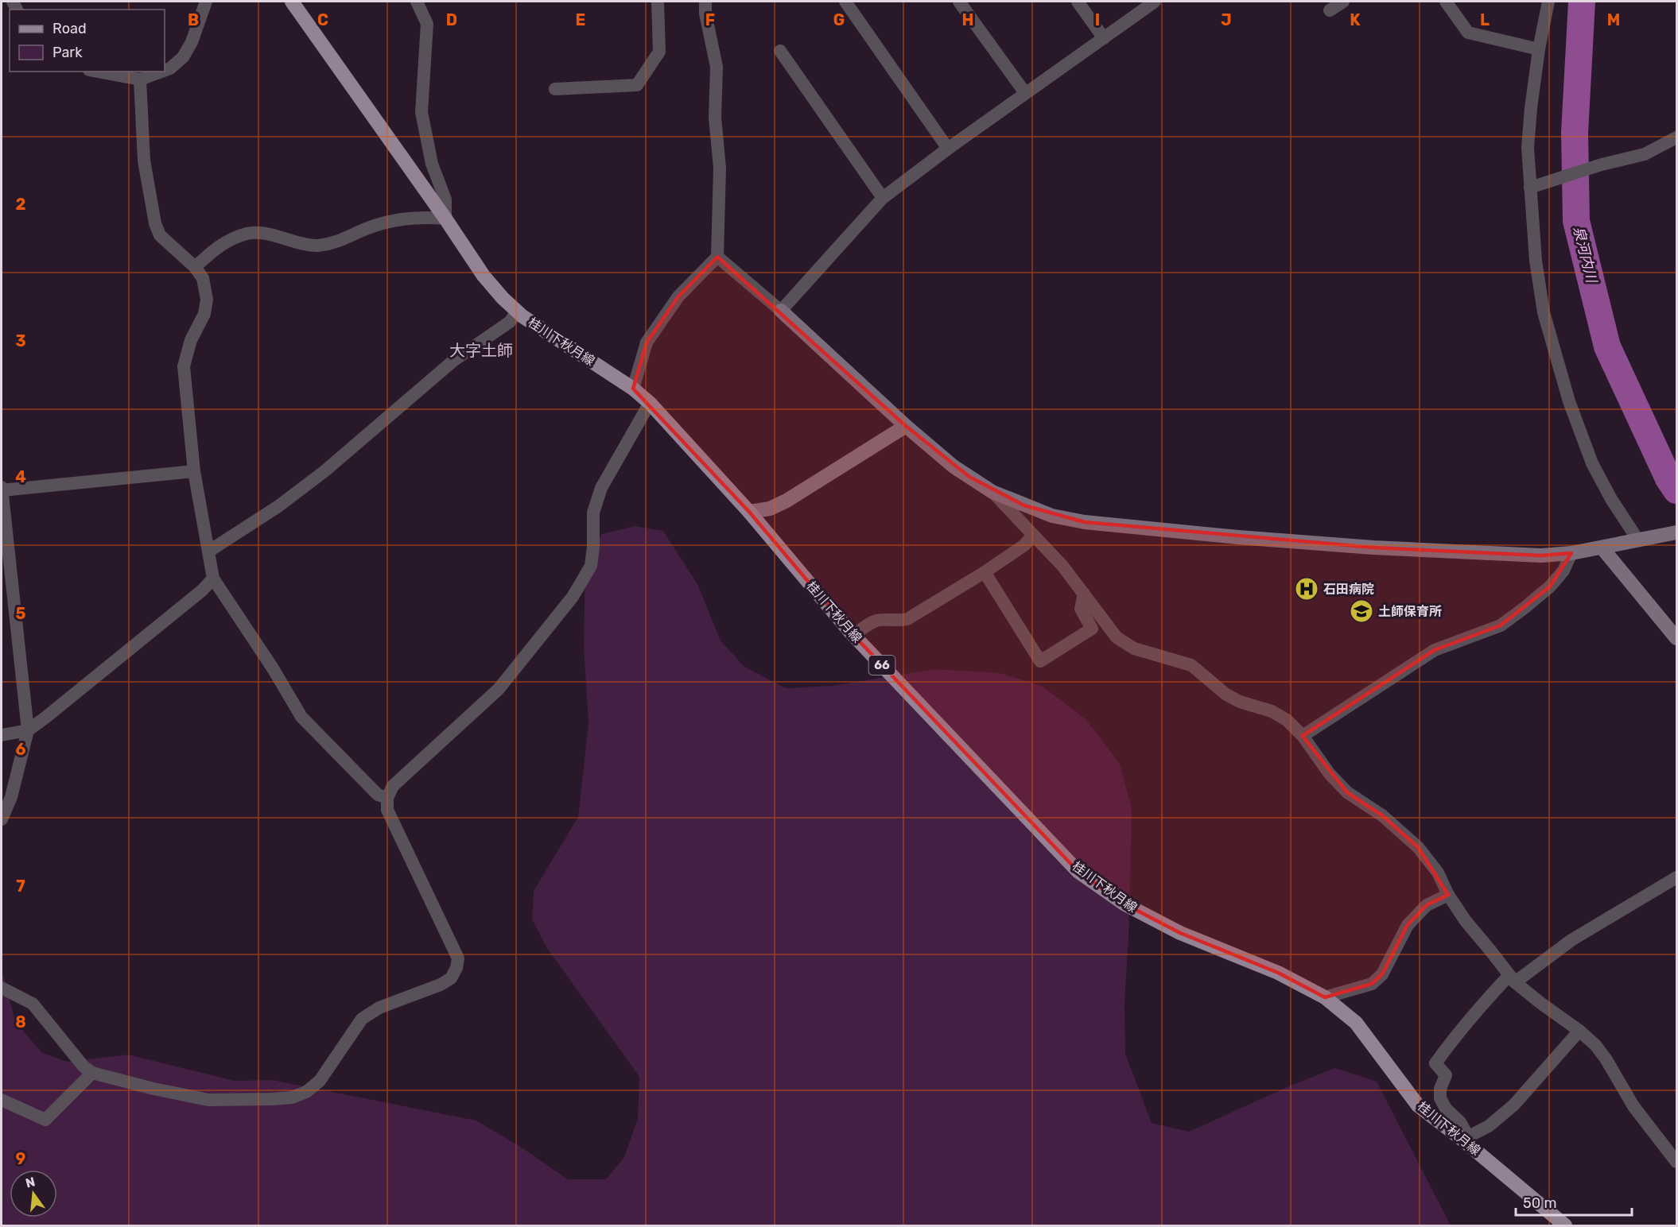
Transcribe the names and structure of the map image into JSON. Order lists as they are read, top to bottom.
{
  "streets": {
    "main road": ["桂川下秋月線", "66"]
  },
  "districts": ["大字土師"],
  "water": ["泉河内川"],
  "places": {
    "hospital": ["石田病院"],
    "school or university": ["土師保育所"]
  },
  "legend": ["Road", "Park"],
  "scale_bar": "50 m",
  "north": "top",
  "grid": {
    "columns": [
      "B",
      "C",
      "D",
      "E",
      "F",
      "G",
      "H",
      "I",
      "J",
      "K",
      "L",
      "M"
    ],
    "rows": [
      "2",
      "3",
      "4",
      "5",
      "6",
      "7",
      "8",
      "9"
    ]
  }
}
